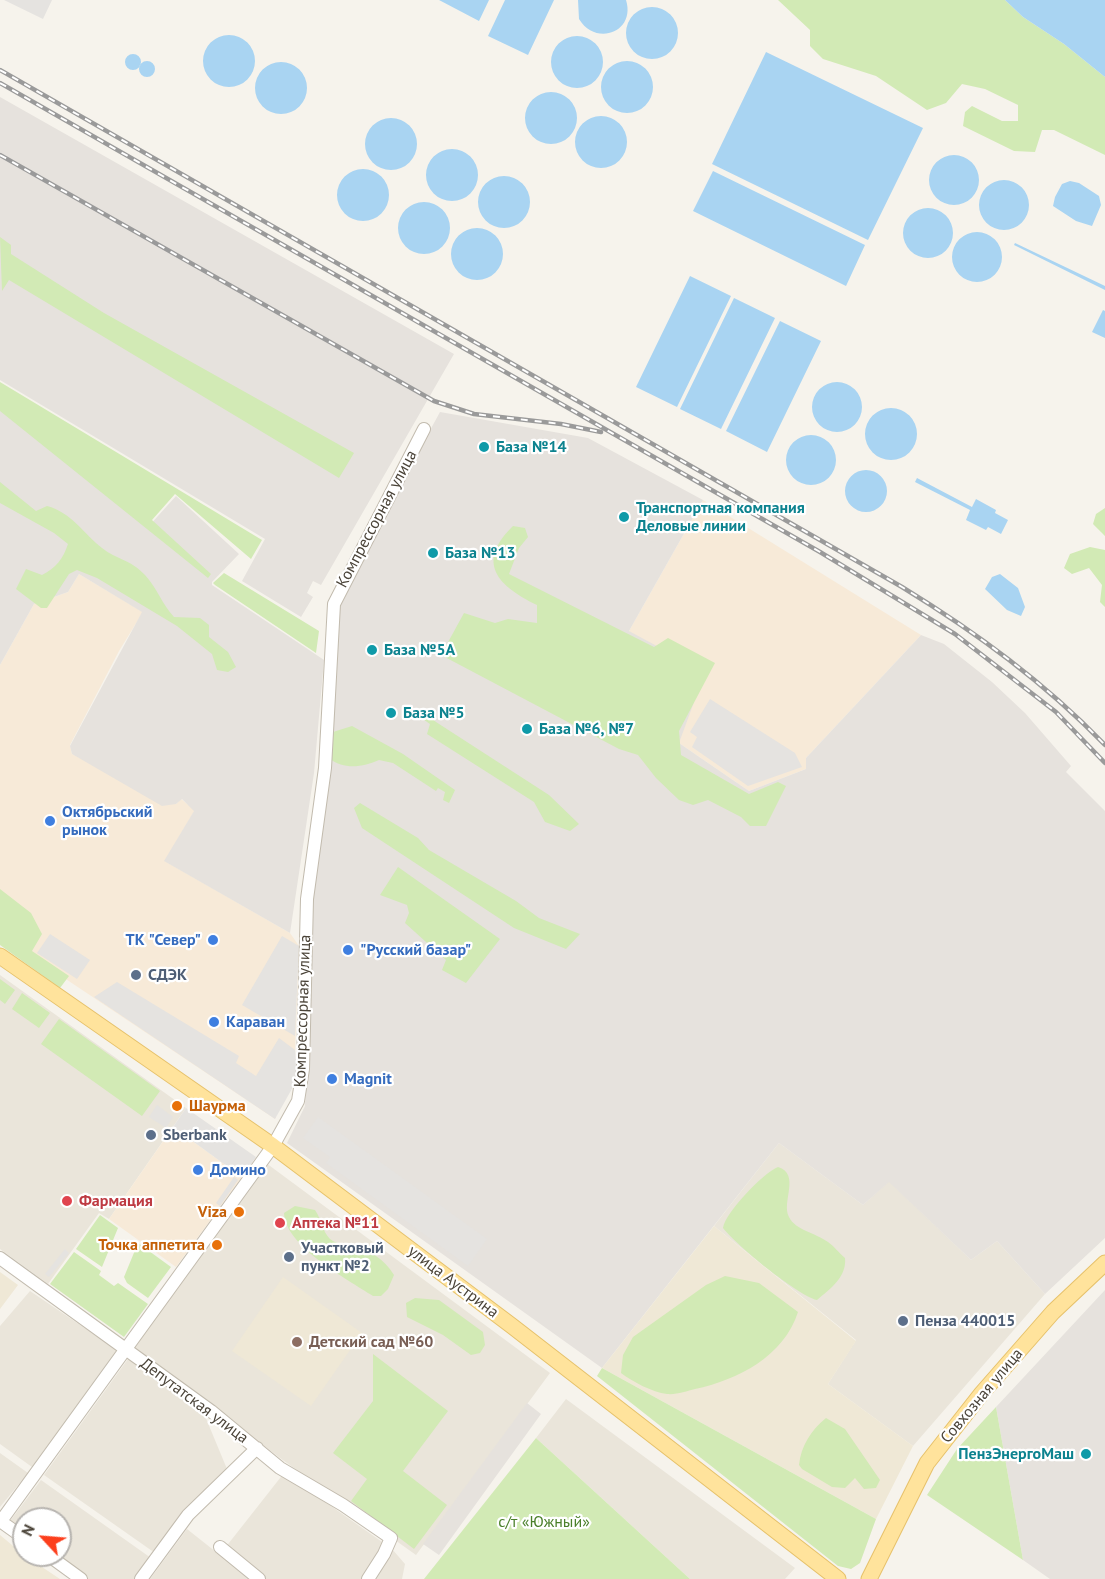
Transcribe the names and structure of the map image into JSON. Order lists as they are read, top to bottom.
{
  "streets": {
    "main road": ["улица Аустрина", "Совхозная улица"],
    "street": ["Компрессорная улица", "Депутатская улица"]
  },
  "crossings": [
    ["Компрессорная улица", "улица Аустрина"],
    ["Компрессорная улица", "Депутатская улица"]
  ],
  "parks": ["с/т «Южный»"],
  "places": [
    "База №14",
    "Транспортная компания Деловые линии",
    "База №13",
    "База №5А",
    "База №5",
    "База №6, №7",
    "Октябрьский рынок",
    "ТК \"Север\"",
    "\"Русский базар\"",
    "СДЭК",
    "Караван",
    "Magnit",
    "Шаурма",
    "Sberbank",
    "Домино",
    "Фармация",
    "Viza",
    "Аптека №11",
    "Точка аппетита",
    "Участковый пункт №2",
    "Пенза 440015",
    "Детский сад №60",
    "ПензЭнергоМаш"
  ],
  "north": "top left"
}
